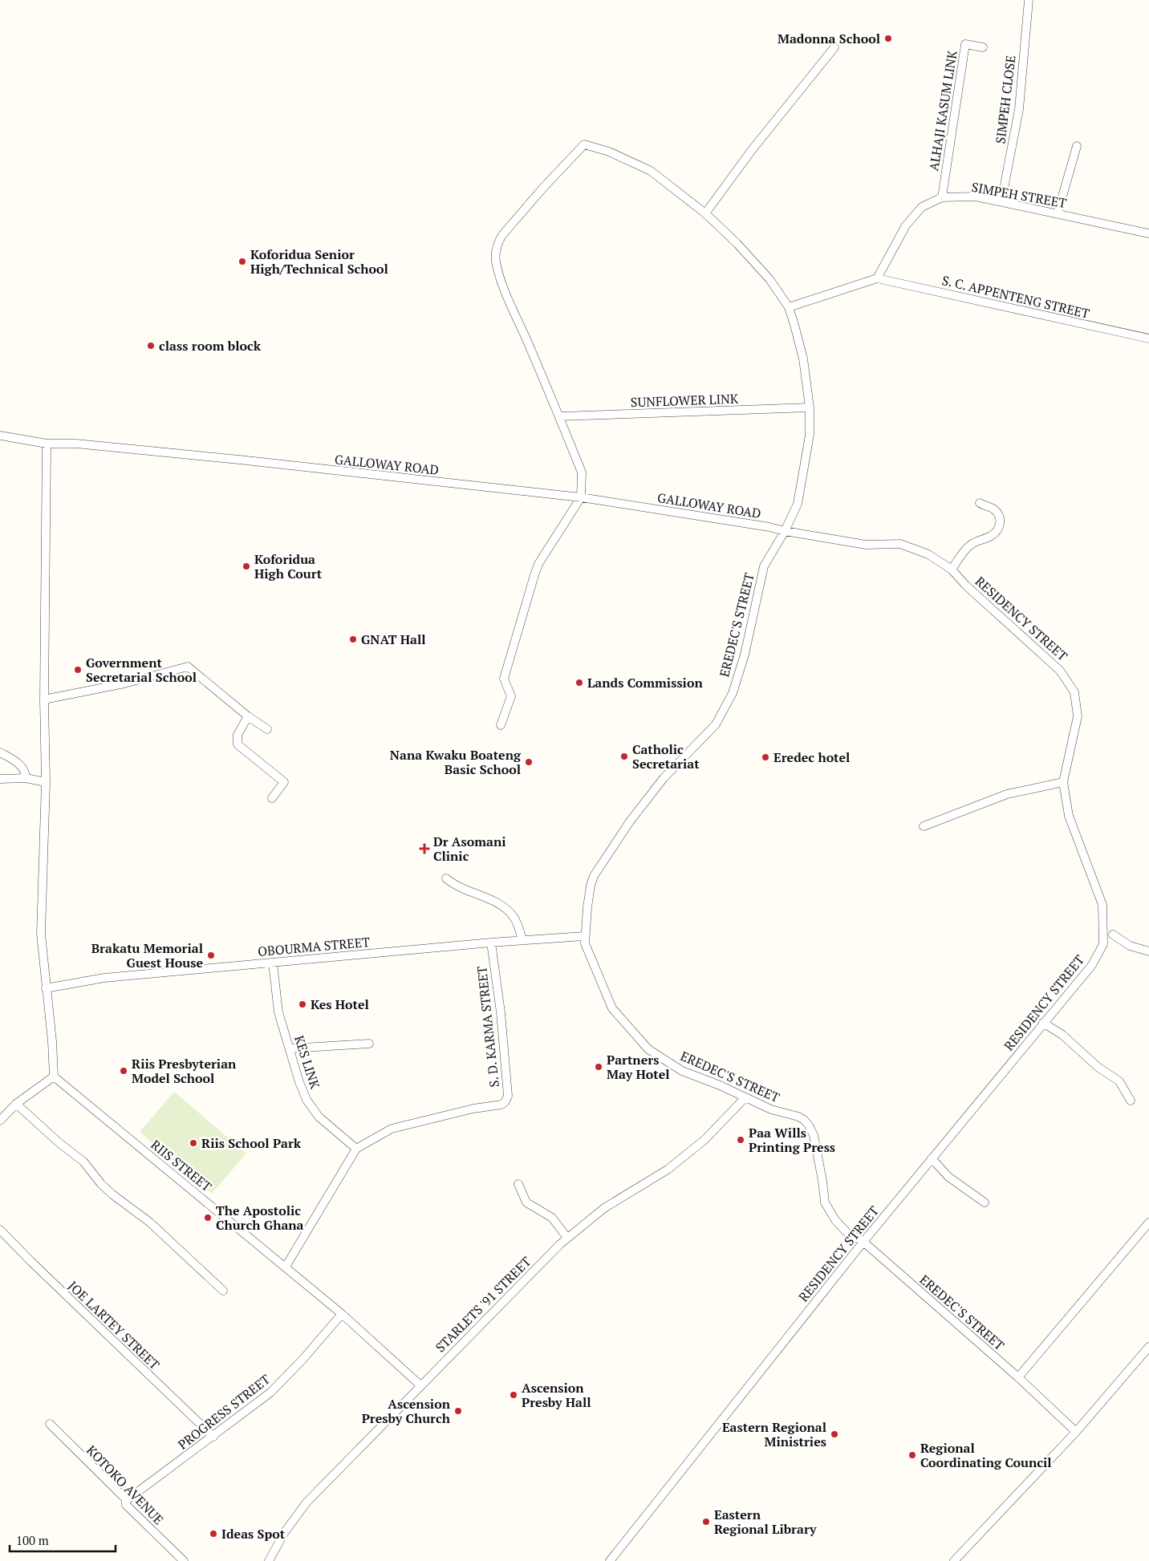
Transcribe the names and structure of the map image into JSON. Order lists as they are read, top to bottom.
{
  "streets": {
    "street": [
      "SIMPEH CLOSE",
      "ALHAJI KASUM LINK",
      "SIMPEH STREET",
      "S. C. APPENTENG STREET",
      "SUNFLOWER LINK",
      "GALLOWAY ROAD",
      "RESIDENCY STREET",
      "EREDEC'S STREET",
      "OBOURMA STREET",
      "S. D. KARMA STREET",
      "KES LINK",
      "RIIS STREET",
      "STARLETS '91 STREET",
      "JOE LARTEY STREET",
      "PROGRESS STREET",
      "KOTOKO AVENUE"
    ]
  },
  "crossings": [
    ["SIMPEH CLOSE", "SIMPEH STREET"],
    ["ALHAJI KASUM LINK", "SIMPEH STREET"],
    ["SIMPEH STREET", "S. C. APPENTENG STREET"],
    ["SUNFLOWER LINK", "EREDEC'S STREET"],
    ["GALLOWAY ROAD", "RESIDENCY STREET"],
    ["RESIDENCY STREET", "EREDEC'S STREET"],
    ["EREDEC'S STREET", "OBOURMA STREET"],
    ["EREDEC'S STREET", "STARLETS '91 STREET"],
    ["OBOURMA STREET", "S. D. KARMA STREET"],
    ["OBOURMA STREET", "KES LINK"],
    ["S. D. KARMA STREET", "KES LINK"],
    ["S. D. KARMA STREET", "RIIS STREET"],
    ["RIIS STREET", "STARLETS '91 STREET"],
    ["RIIS STREET", "PROGRESS STREET"],
    ["JOE LARTEY STREET", "PROGRESS STREET"],
    ["PROGRESS STREET", "KOTOKO AVENUE"]
  ],
  "places": {
    "other": [
      "Madonna School",
      "Koforidua Senior High/Technical School",
      "class room block",
      "Koforidua High Court",
      "GNAT Hall",
      "Government Secretarial School",
      "Lands Commission",
      "Catholic Secretariat",
      "Eredec hotel",
      "Nana Kwaku Boateng Basic School",
      "Brakatu Memorial Guest House",
      "Kes Hotel",
      "Partners May Hotel",
      "Riis Presbyterian Model School",
      "Paa Wills Printing Press",
      "Riis School Park",
      "The Apostolic Church Ghana",
      "Ascension Presby Hall",
      "Ascension Presby Church",
      "Eastern Regional Ministries",
      "Regional Coordinating Council",
      "Eastern Regional Library",
      "Ideas Spot"
    ],
    "health": ["Dr Asomani Clinic"]
  },
  "scale_bar": "100 m"
}
